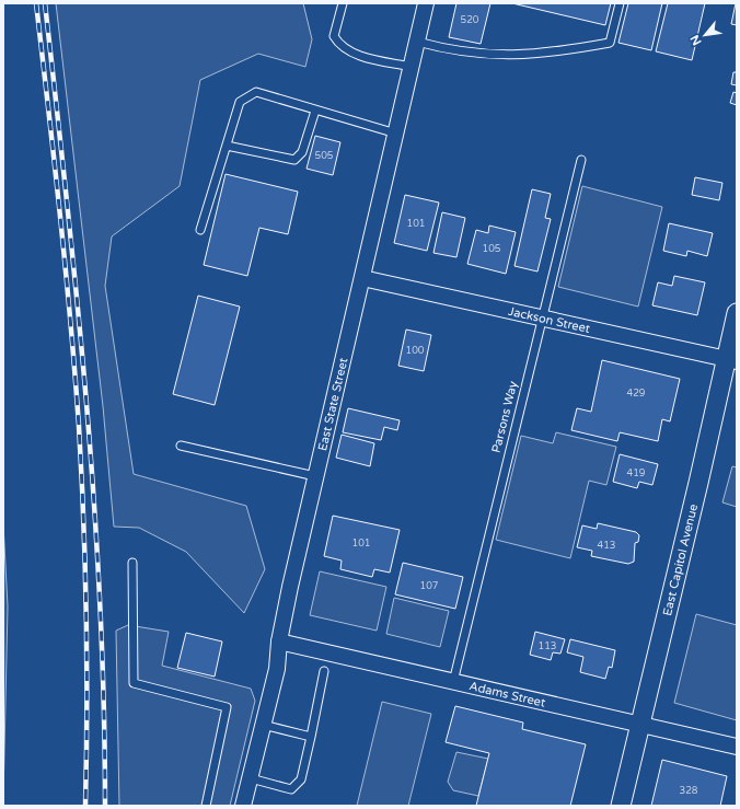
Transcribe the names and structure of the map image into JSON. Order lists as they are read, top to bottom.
{
  "streets": {
    "street": [
      "Jackson Street",
      "East State Street",
      "East Capitol Avenue",
      "Adams Street"
    ],
    "lane": ["Parsons Way"]
  },
  "crossings": [
    ["Jackson Street", "East State Street"],
    ["Jackson Street", "Parsons Way"],
    ["Jackson Street", "East Capitol Avenue"],
    ["East State Street", "Adams Street"],
    ["Parsons Way", "Adams Street"],
    ["East Capitol Avenue", "Adams Street"]
  ],
  "house_numbers": [
    "520",
    "505",
    "101",
    "105",
    "100",
    "429",
    "419",
    "101",
    "413",
    "107",
    "113",
    "328"
  ],
  "north": "bottom left"
}
